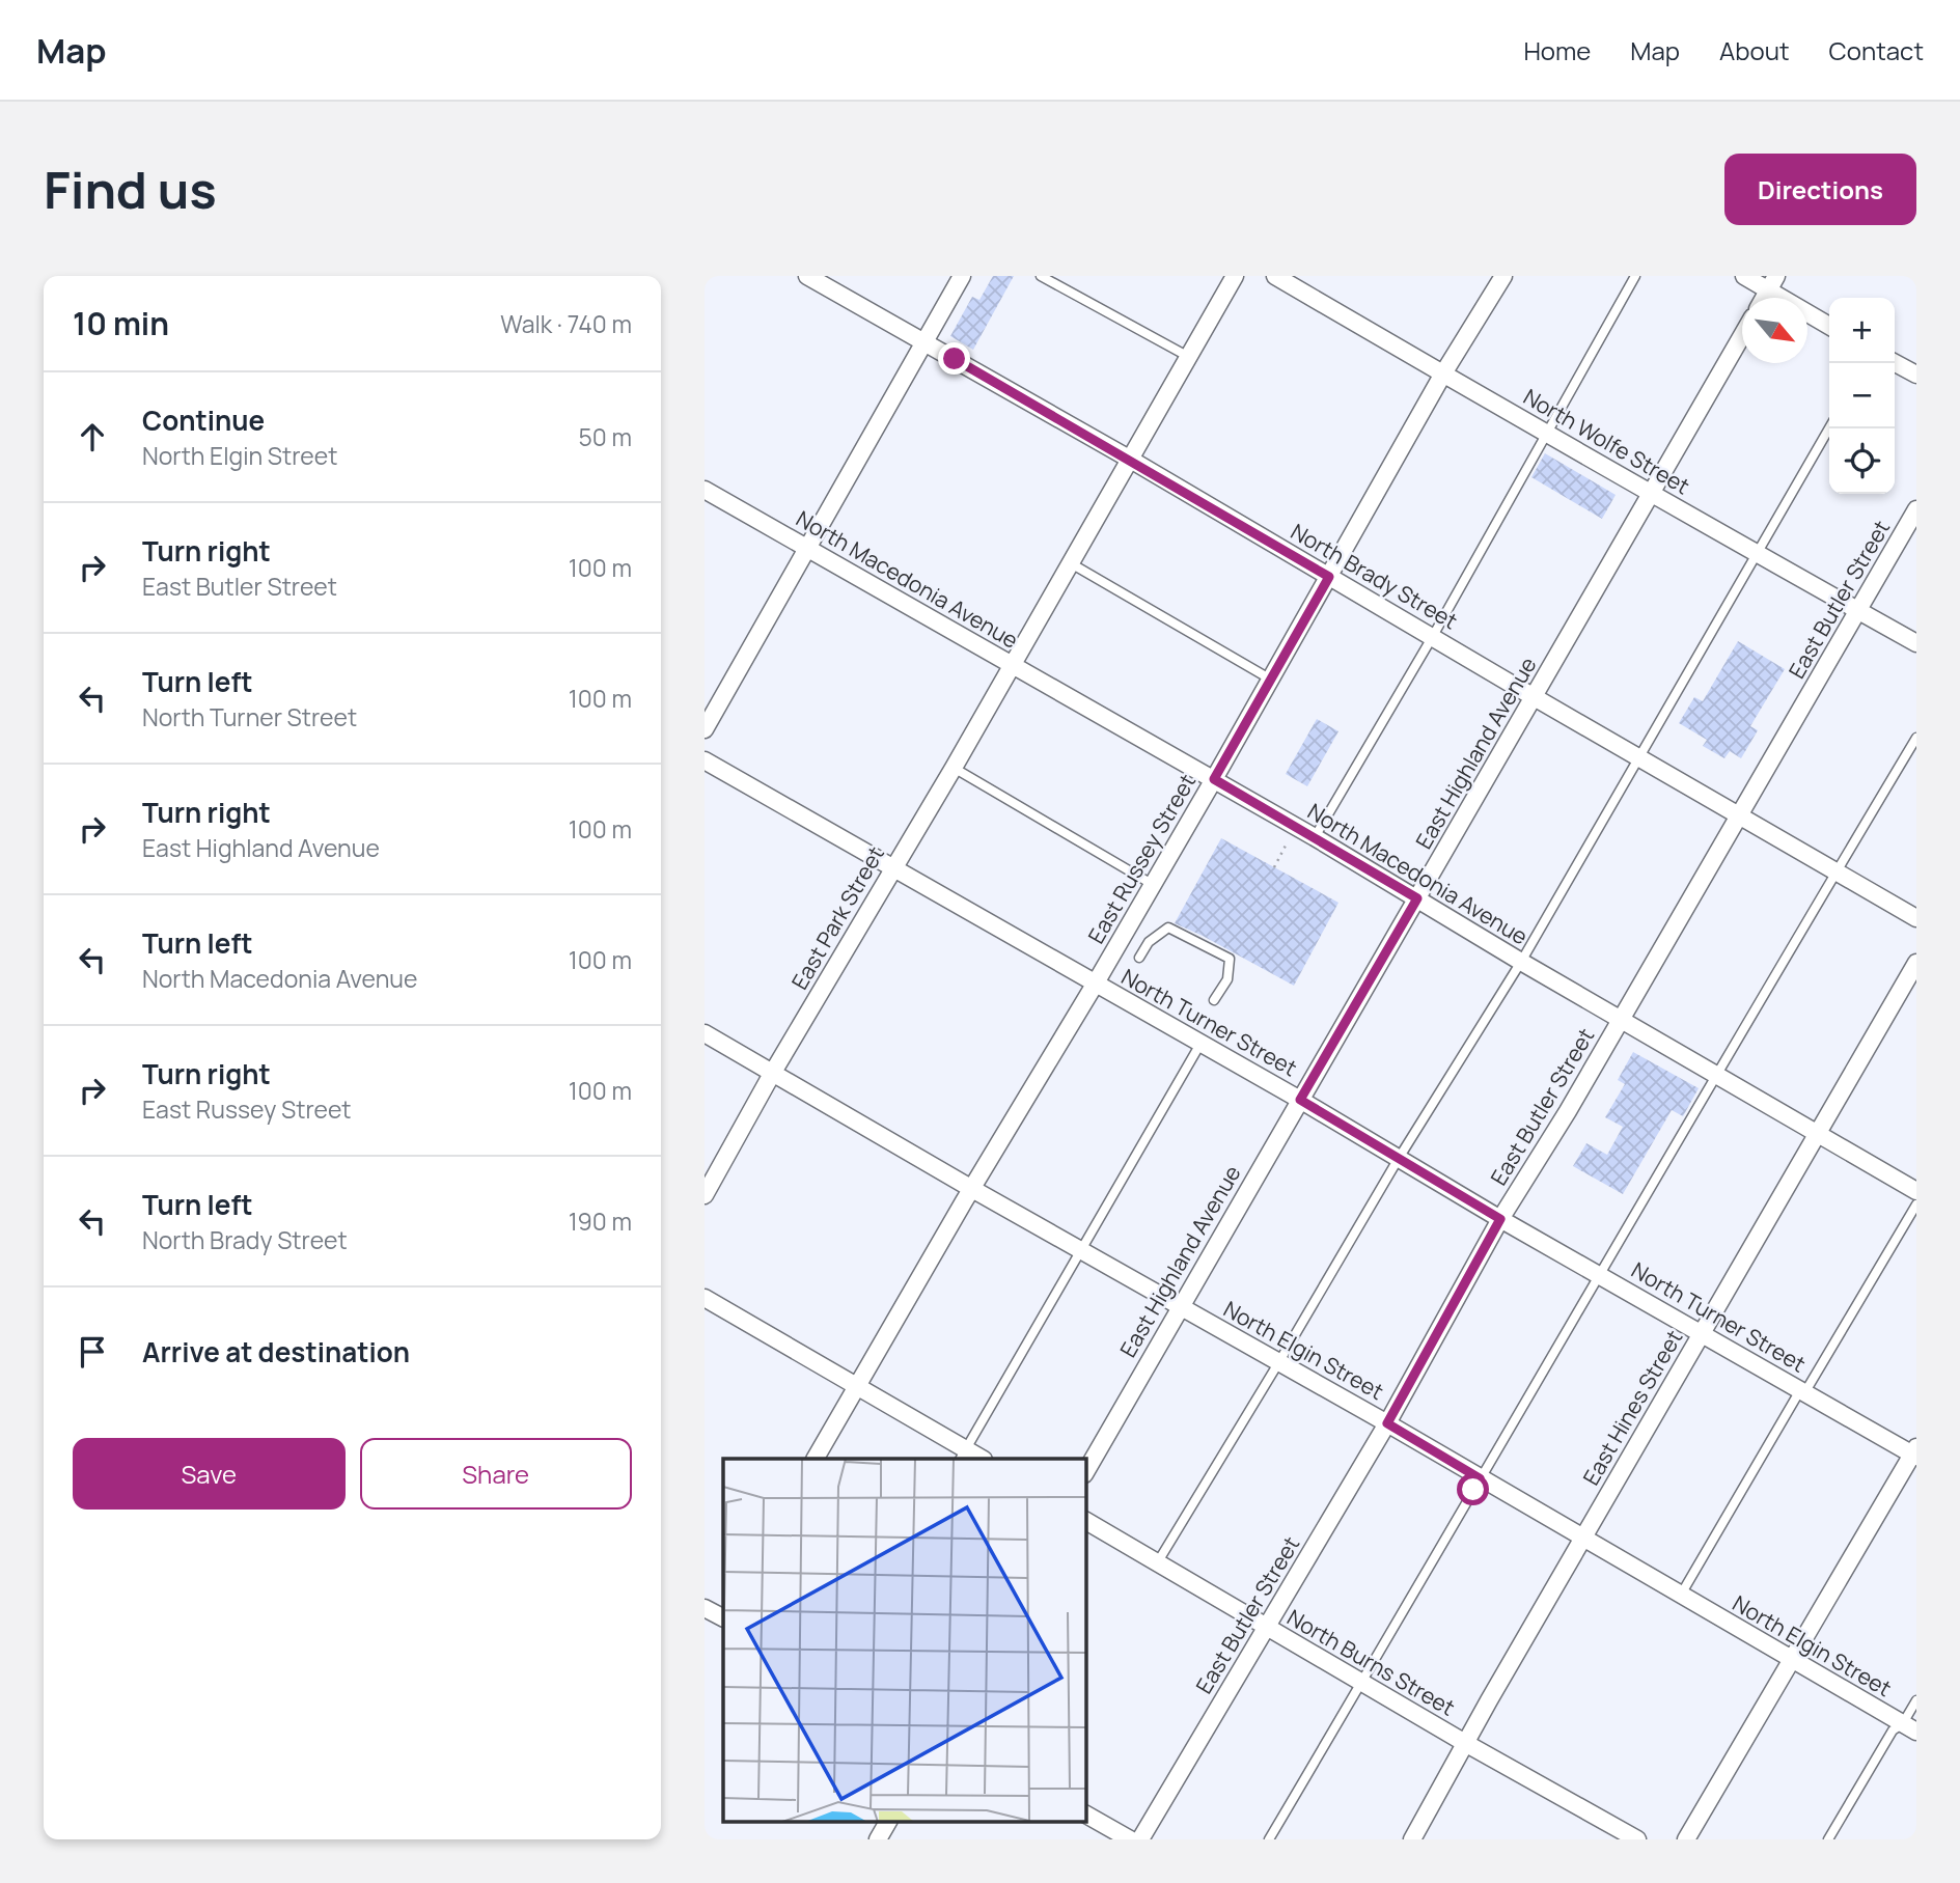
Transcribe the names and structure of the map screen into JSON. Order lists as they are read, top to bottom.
{
  "streets": {
    "street": [
      "North Wolfe Street",
      "North Brady Street",
      "North Macedonia Avenue",
      "East Butler Street",
      "East Highland Avenue",
      "East Russey Street",
      "East Park Street",
      "North Turner Street",
      "North Elgin Street",
      "East Hines Street",
      "North Burns Street"
    ]
  },
  "crossings": [
    ["North Wolfe Street", "East Butler Street"],
    ["North Wolfe Street", "East Highland Avenue"],
    ["North Wolfe Street", "East Russey Street"],
    ["North Brady Street", "East Butler Street"],
    ["North Brady Street", "East Highland Avenue"],
    ["North Brady Street", "East Russey Street"],
    ["North Brady Street", "East Park Street"],
    ["North Macedonia Avenue", "East Butler Street"],
    ["North Macedonia Avenue", "East Highland Avenue"],
    ["North Macedonia Avenue", "East Russey Street"],
    ["North Macedonia Avenue", "East Park Street"],
    ["North Macedonia Avenue", "East Hines Street"],
    ["East Butler Street", "North Turner Street"],
    ["East Butler Street", "North Elgin Street"],
    ["East Butler Street", "North Burns Street"],
    ["East Highland Avenue", "North Turner Street"],
    ["East Highland Avenue", "North Elgin Street"],
    ["East Russey Street", "North Turner Street"],
    ["East Russey Street", "North Elgin Street"],
    ["East Park Street", "North Turner Street"],
    ["East Park Street", "North Elgin Street"],
    ["North Turner Street", "East Hines Street"],
    ["North Elgin Street", "East Hines Street"],
    ["East Hines Street", "North Burns Street"]
  ],
  "north": "bottom right",
  "page": {
    "header": "Map",
    "nav": [
      "Home",
      "Map",
      "About",
      "Contact"
    ],
    "buttons": [
      "Directions",
      ["Save", "Share"]
    ],
    "title": "Find us",
    "heading": ["10 min", "Walk · 740 m"],
    "map_buttons": ["+", "−"],
    "list": [
      ["Continue", "North Elgin Street", "50 m"],
      ["Turn right", "East Butler Street", "100 m"],
      ["Turn left", "North Turner Street", "100 m"],
      ["Turn right", "East Highland Avenue", "100 m"],
      ["Turn left", "North Macedonia Avenue", "100 m"],
      ["Turn right", "East Russey Street", "100 m"],
      ["Turn left", "North Brady Street", "190 m"],
      "Arrive at destination"
    ]
  }
}
